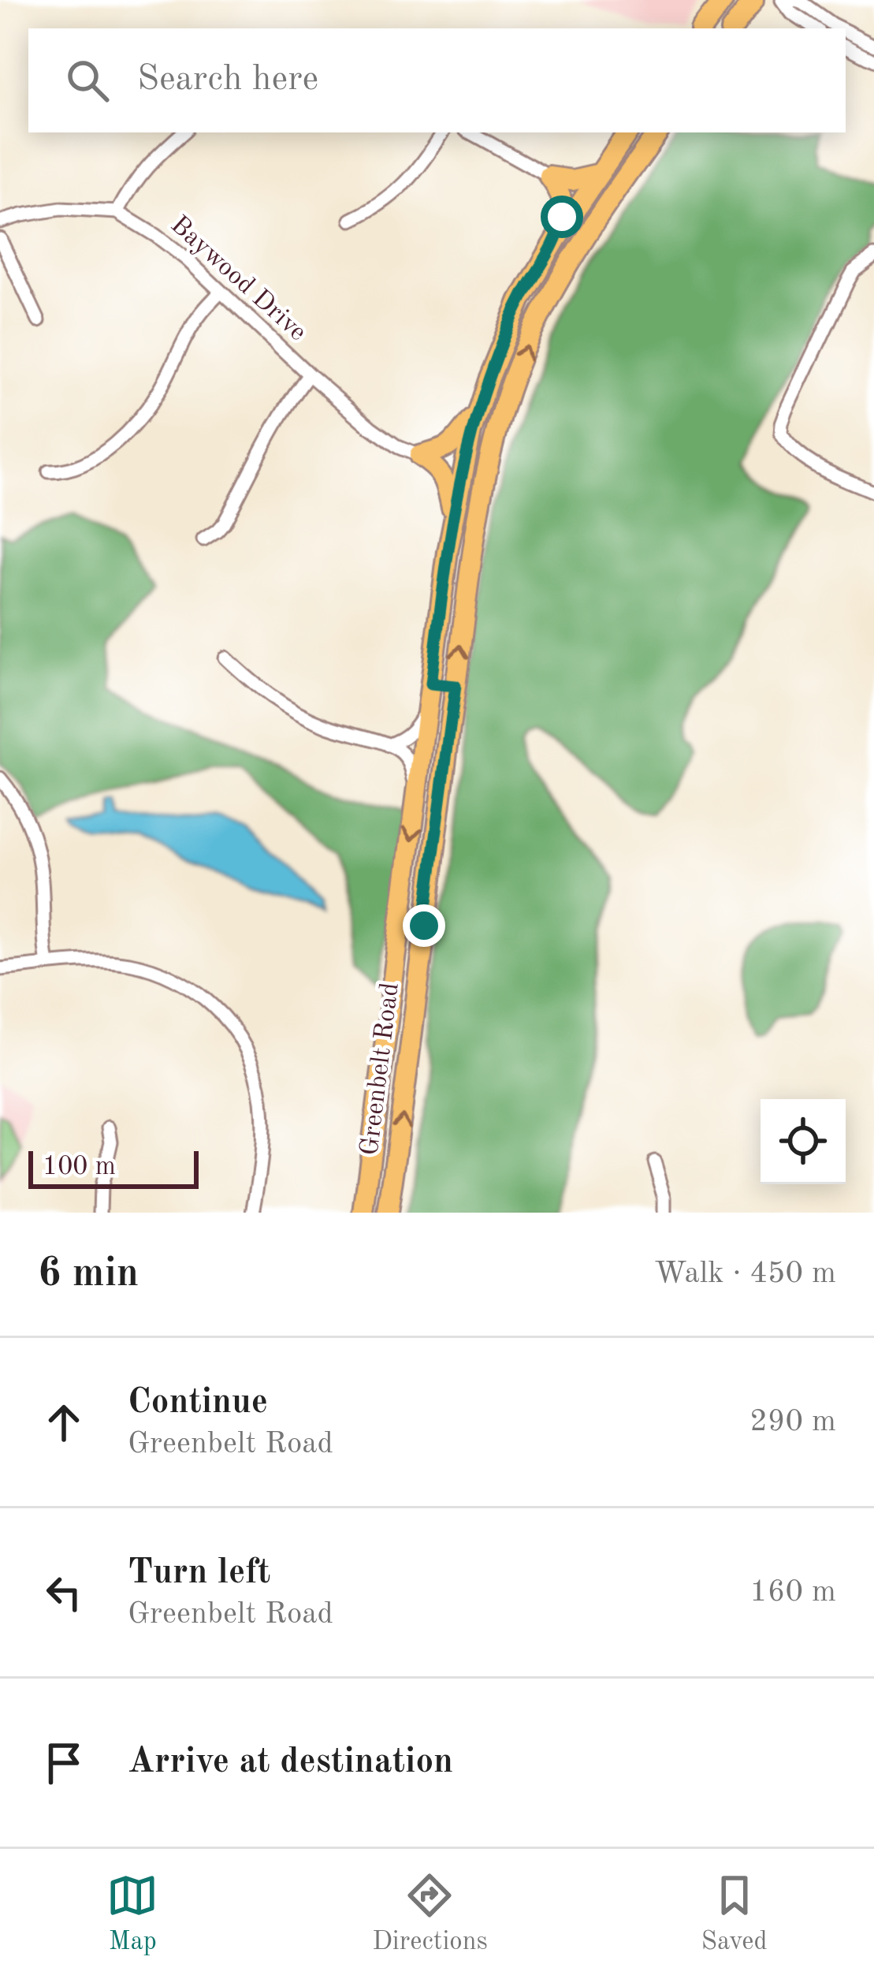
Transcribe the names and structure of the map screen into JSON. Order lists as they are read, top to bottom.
{
  "streets": {
    "main road": ["Greenbelt Road"],
    "street": ["Baywood Drive"]
  },
  "scale_bar": "100 m",
  "page": {
    "search": "Search here",
    "scale": "100 m",
    "heading": ["6 min", "Walk · 450 m"],
    "list": [
      ["Continue", "Greenbelt Road", "290 m"],
      ["Turn left", "Greenbelt Road", "160 m"],
      "Arrive at destination"
    ],
    "nav": ["Map", "Directions", "Saved"]
  }
}
